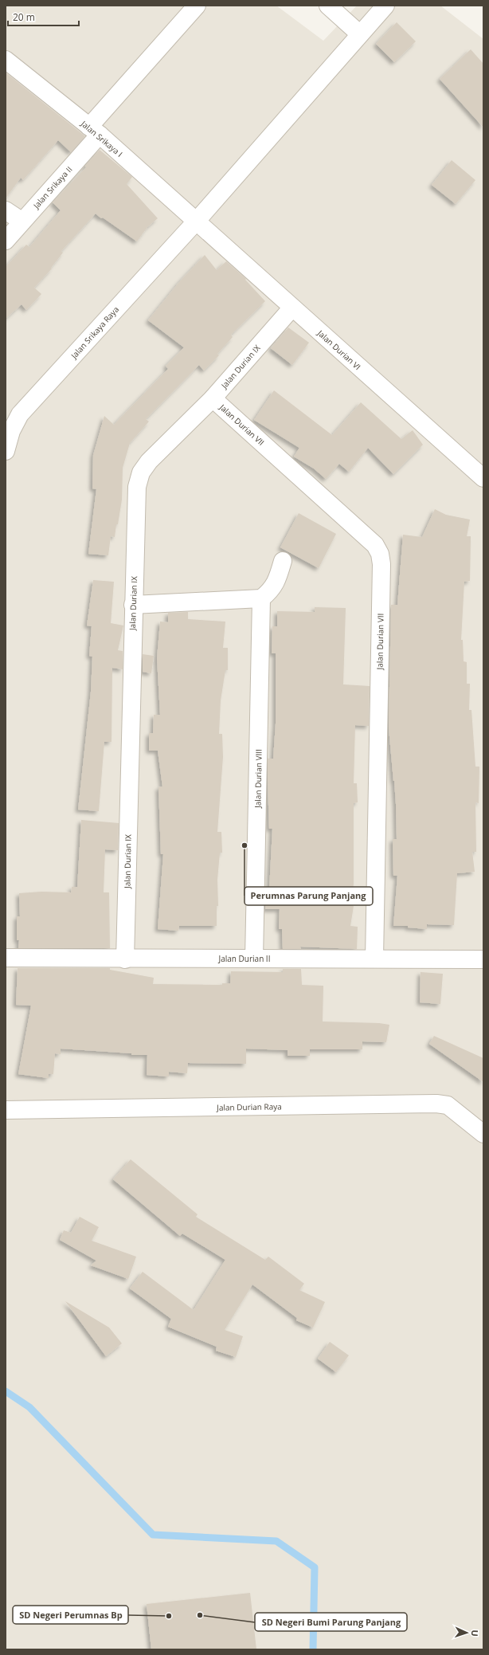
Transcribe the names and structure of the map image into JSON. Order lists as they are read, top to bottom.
{
  "streets": {
    "street": [
      "Jalan Srikaya I",
      "Jalan Srikaya II",
      "Jalan Srikaya Raya",
      "Jalan Durian VI",
      "Jalan Durian IX",
      "Jalan Durian VII",
      "Jalan Durian VIII",
      "Jalan Durian II",
      "Jalan Durian Raya"
    ]
  },
  "crossings": [
    ["Jalan Srikaya I", "Jalan Srikaya II"],
    ["Jalan Srikaya I", "Jalan Srikaya Raya"],
    ["Jalan Srikaya I", "Jalan Durian VI"],
    ["Jalan Srikaya Raya", "Jalan Durian VI"],
    ["Jalan Durian VI", "Jalan Durian IX"],
    ["Jalan Durian IX", "Jalan Durian VII"],
    ["Jalan Durian IX", "Jalan Durian II"],
    ["Jalan Durian VII", "Jalan Durian II"],
    ["Jalan Durian VIII", "Jalan Durian II"]
  ],
  "places": ["Perumnas Parung Panjang", "SD Negeri Bumi Parung Panjang", "SD Negeri Perumnas Bp"],
  "scale_bar": "20 m",
  "north": "right"
}
